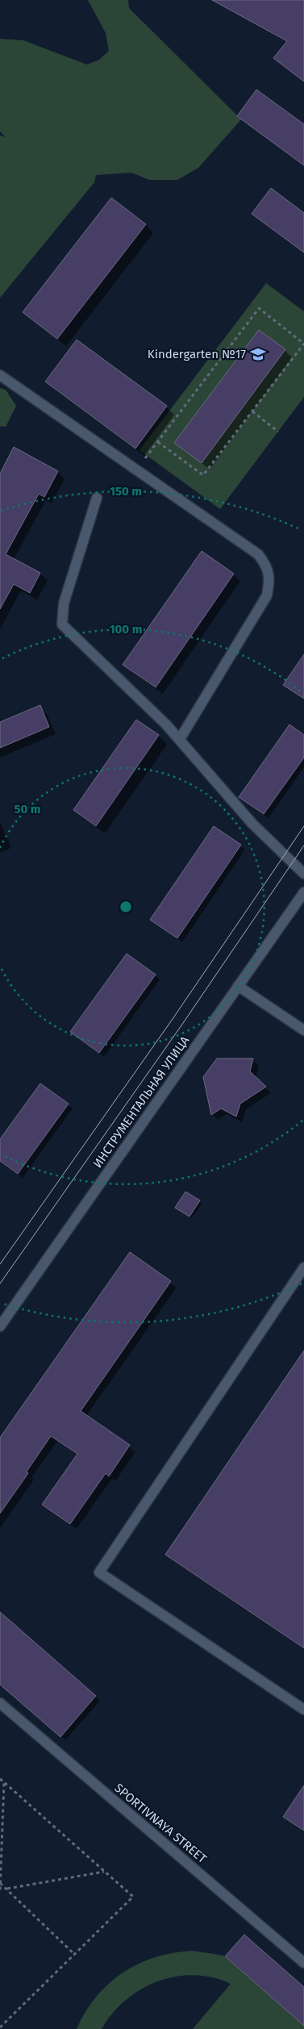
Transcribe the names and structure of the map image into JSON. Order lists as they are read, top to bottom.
{
  "streets": {
    "street": ["ИНСТРУМЕНТАЛЬНАЯ УЛИЦА", "SPORTIVNAYA STREET"]
  },
  "places": {
    "school or university": ["Kindergarten №17"]
  },
  "rings": ["150 m", "100 m", "50 m"]
}
